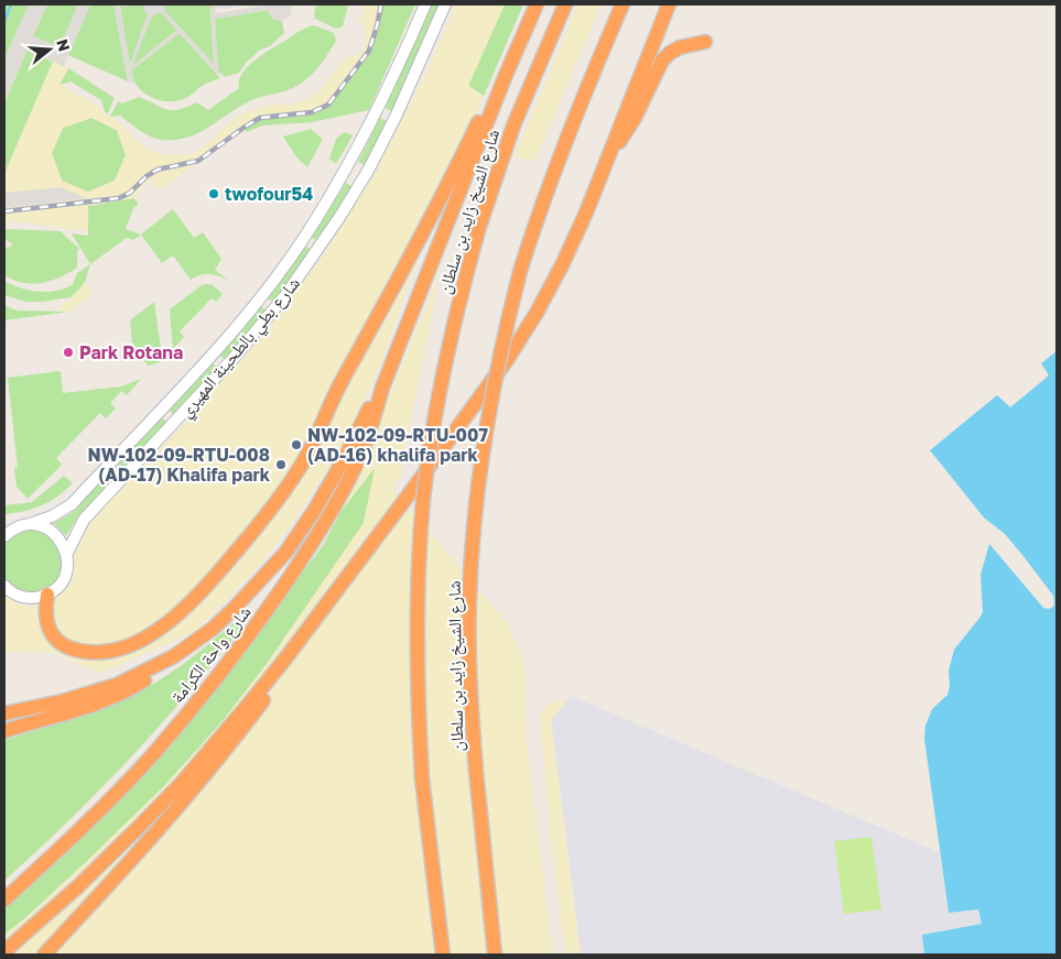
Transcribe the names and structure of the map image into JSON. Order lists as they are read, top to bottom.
{
  "streets": {
    "highway": ["شارع الشيخ زايد بن سلطان", "شارع واحة الكرامة"],
    "street": ["شارع بطي بالطحينة المهيري"]
  },
  "crossings": [
    ["شارع الشيخ زايد بن سلطان", "شارع واحة الكرامة"]
  ],
  "places": [
    "twofour54",
    "Park Rotana",
    "NW-102-09-RTU-007 (AD-16) khalifa park",
    "NW-102-09-RTU-008 (AD-17) Khalifa park"
  ],
  "north": "right"
}
